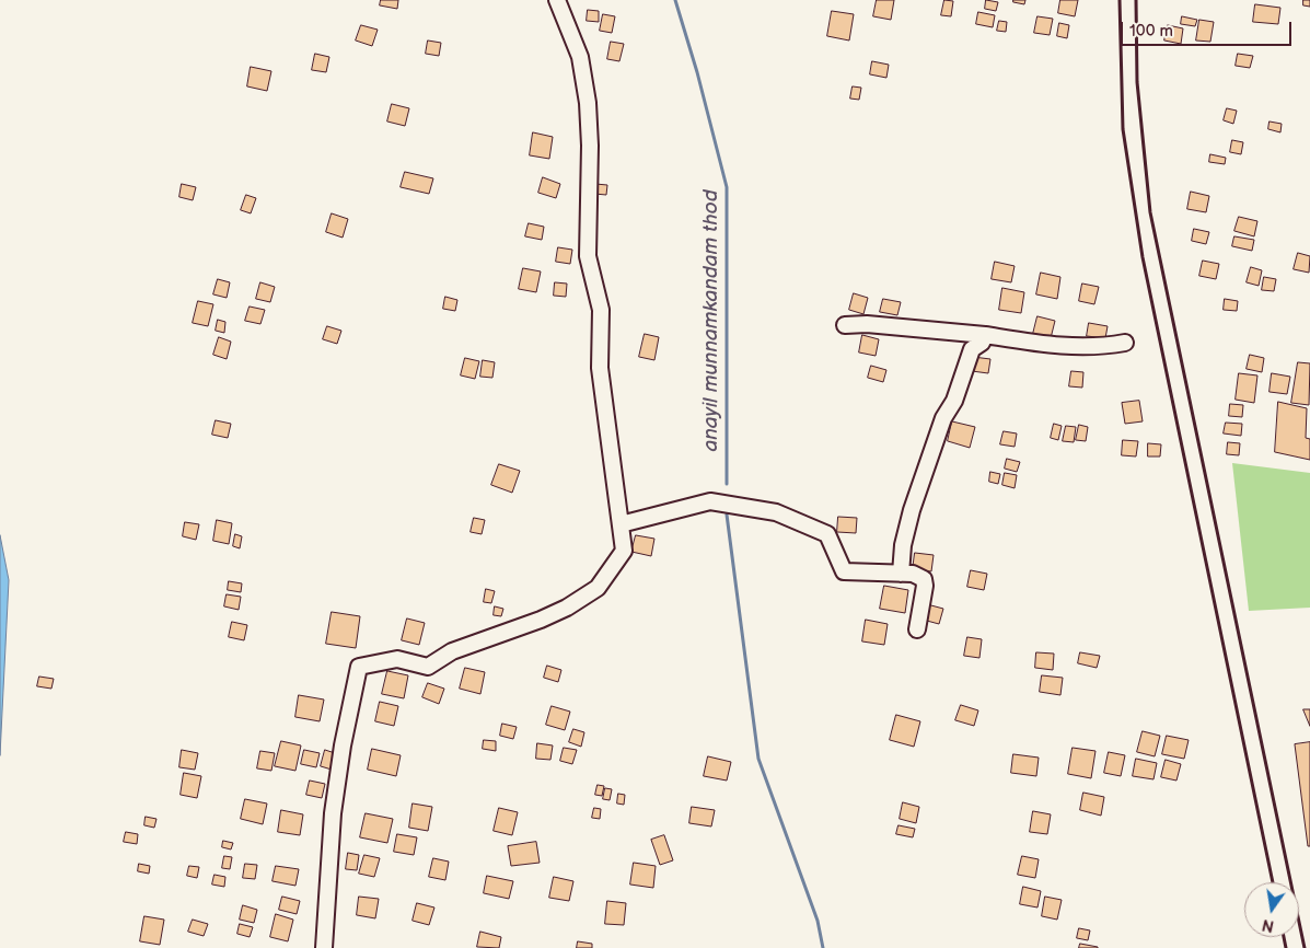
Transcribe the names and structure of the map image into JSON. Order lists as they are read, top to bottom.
{
  "water": ["anayil munnamkandam thod"],
  "scale_bar": "100 m",
  "north": "bottom"
}
